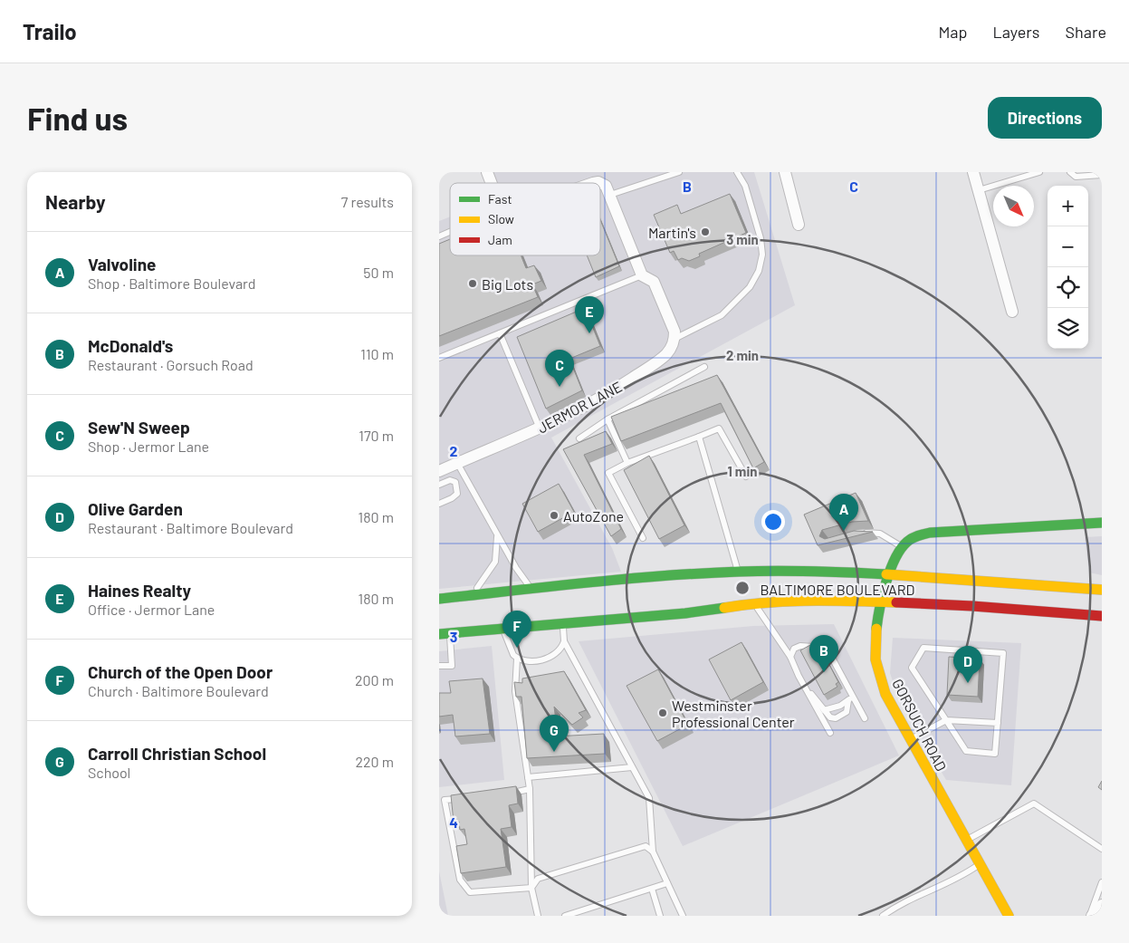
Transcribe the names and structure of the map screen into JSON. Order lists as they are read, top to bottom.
{
  "streets": {
    "main road": ["BALTIMORE BOULEVARD", "GORSUCH ROAD"],
    "street": ["JERMOR LANE"]
  },
  "crossings": [
    ["BALTIMORE BOULEVARD", "GORSUCH ROAD"]
  ],
  "places": [
    "Martin's",
    "Big Lots",
    "AutoZone",
    "Westminster Professional Center"
  ],
  "legend": ["Fast", "Slow", "Jam"],
  "north": "bottom right",
  "page": {
    "header": "Trailo",
    "nav": ["Map", "Layers", "Share"],
    "buttons": "Directions",
    "title": "Find us",
    "heading": ["Nearby", "7 results"],
    "map_buttons": ["+", "−"],
    "list": [
      {
        "mark": "A",
        "name": "Valvoline",
        "note": "Shop · Baltimore Boulevard",
        "value": "50 m"
      },
      {
        "mark": "B",
        "name": "McDonald's",
        "note": "Restaurant · Gorsuch Road",
        "value": "110 m"
      },
      {
        "mark": "C",
        "name": "Sew'N Sweep",
        "note": "Shop · Jermor Lane",
        "value": "170 m"
      },
      {
        "mark": "D",
        "name": "Olive Garden",
        "note": "Restaurant · Baltimore Boulevard",
        "value": "180 m"
      },
      {
        "mark": "E",
        "name": "Haines Realty",
        "note": "Office · Jermor Lane",
        "value": "180 m"
      },
      {
        "mark": "F",
        "name": "Church of the Open Door",
        "note": "Church · Baltimore Boulevard",
        "value": "200 m"
      },
      {
        "mark": "G",
        "name": "Carroll Christian School",
        "note": "School",
        "value": "220 m"
      }
    ],
    "pins": [
      "E",
      "C",
      "A",
      "F",
      "B",
      "D",
      "G"
    ]
  },
  "grid": {
    "columns": ["B", "C"],
    "rows": ["2", "3", "4"]
  },
  "rings": ["3 min", "2 min", "1 min"]
}
